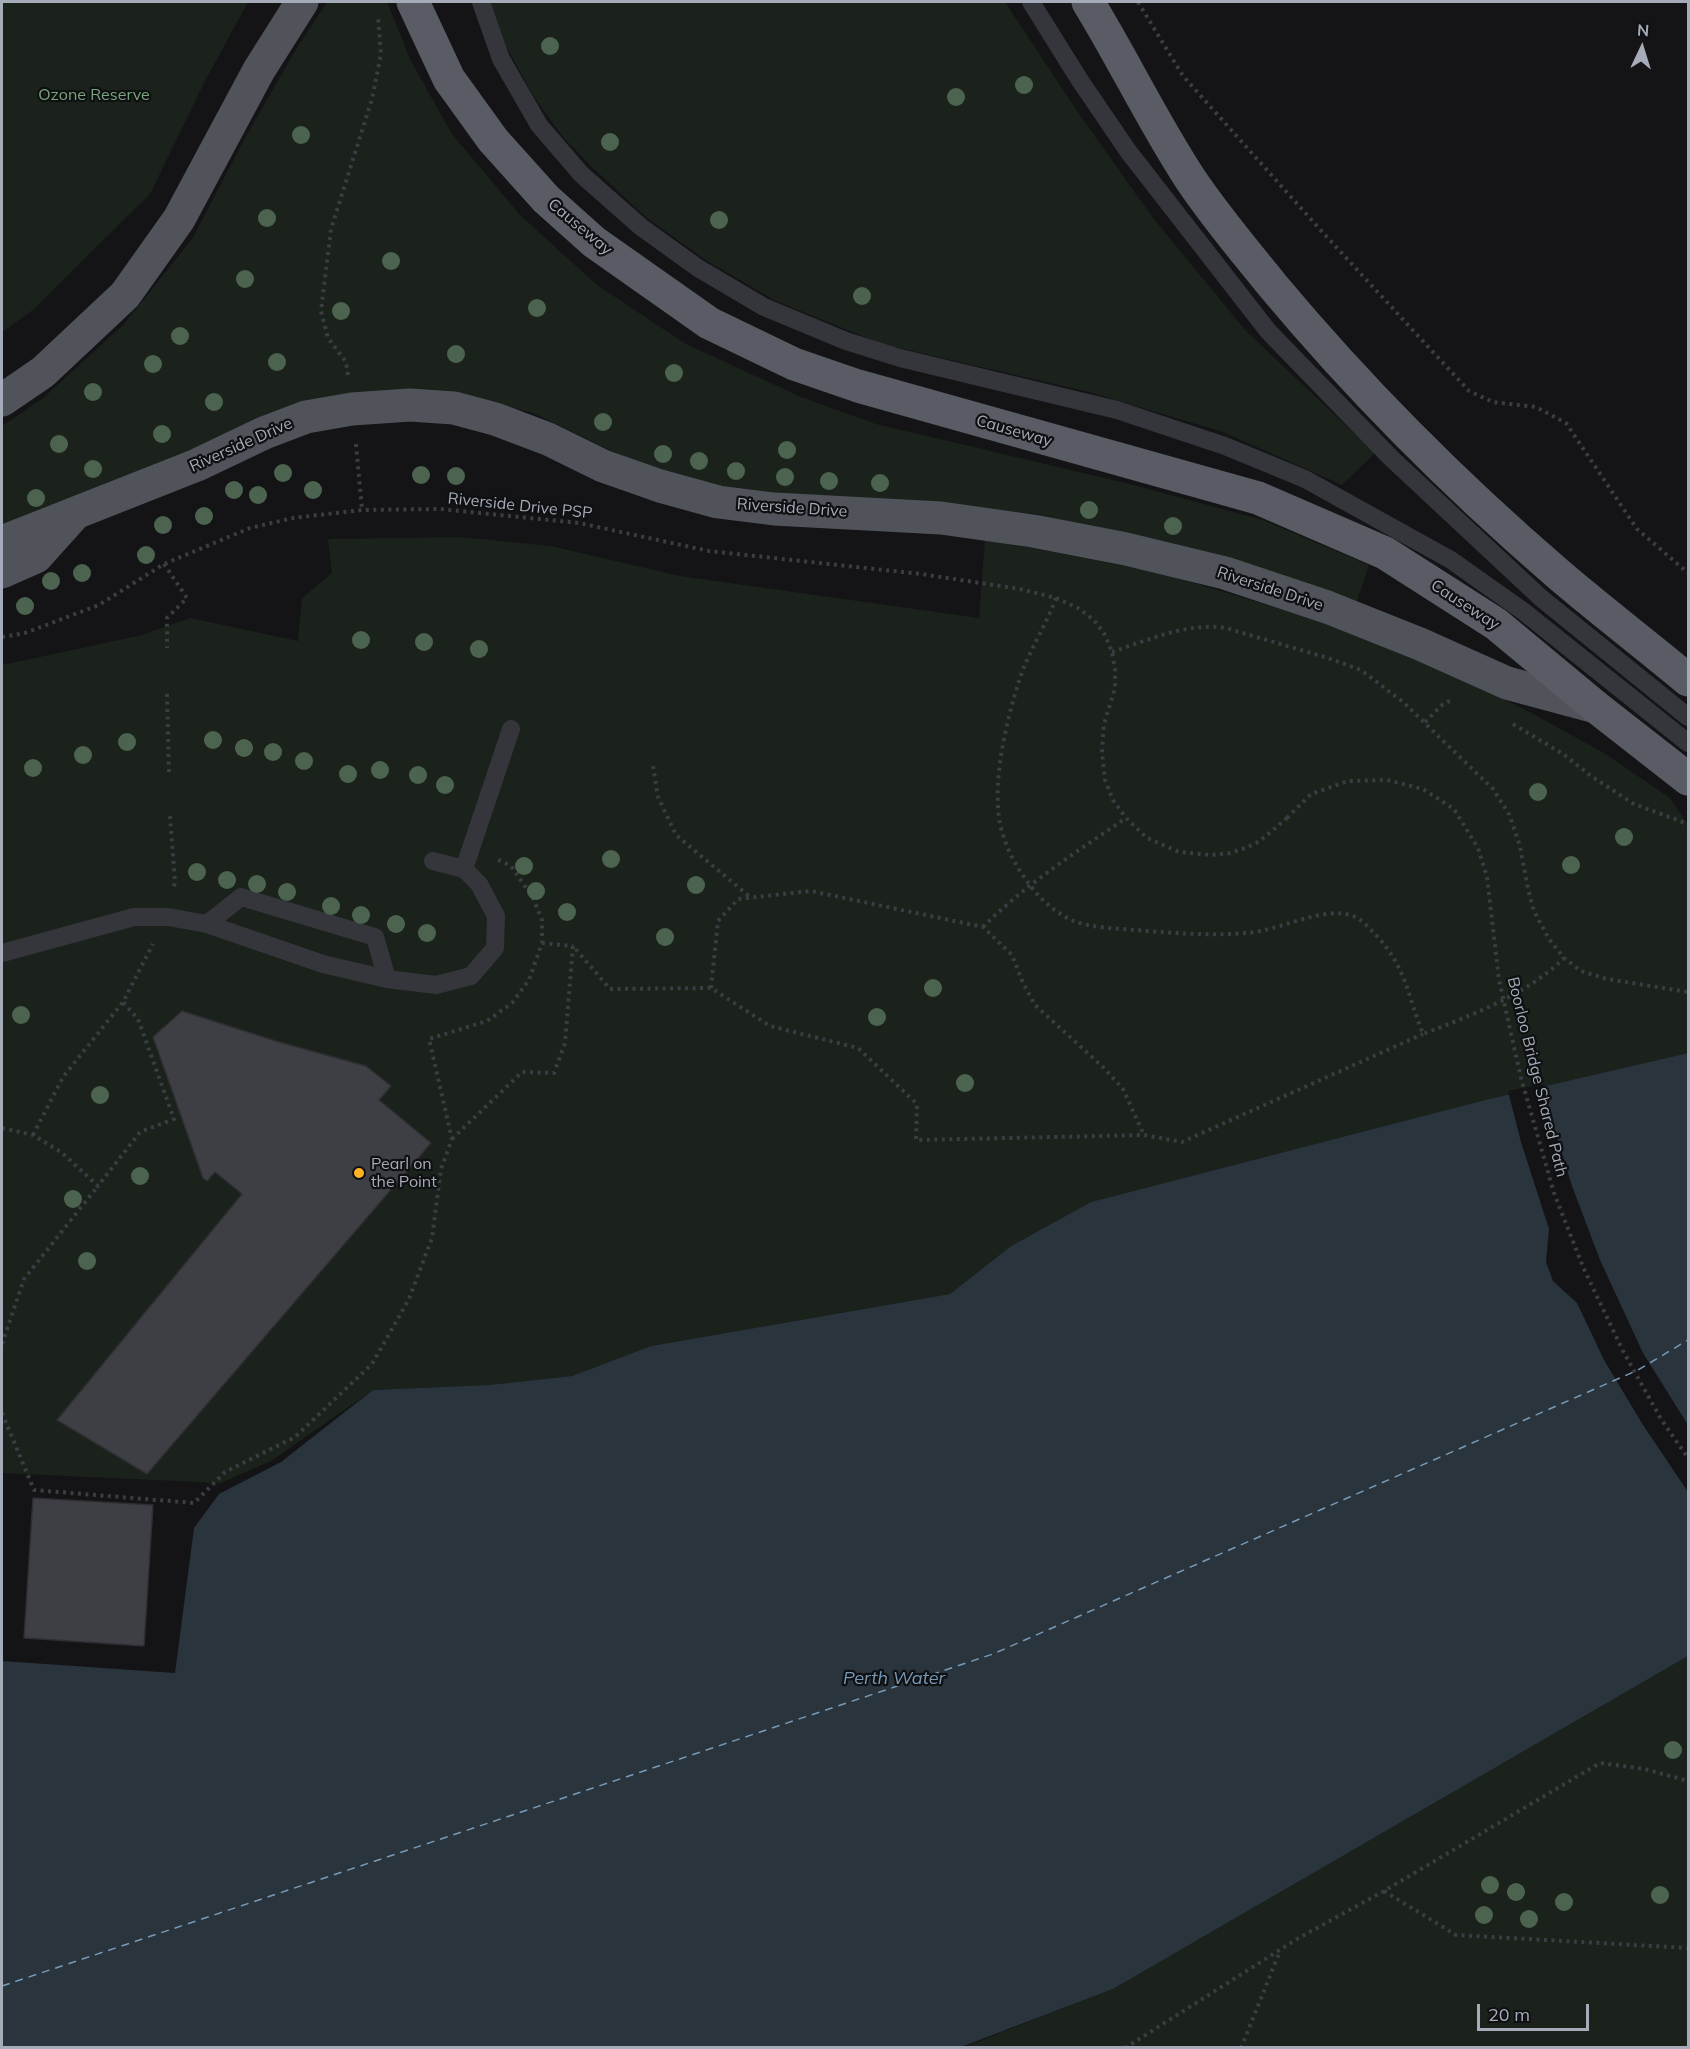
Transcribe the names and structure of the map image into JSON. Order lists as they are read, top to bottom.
{
  "streets": {
    "highway": ["Causeway"],
    "main road": ["Riverside Drive"],
    "path": ["Riverside Drive PSP", "Boorloo Bridge Shared Path"]
  },
  "crossings": [
    ["Causeway", "Riverside Drive"],
    ["Riverside Drive PSP", "Boorloo Bridge Shared Path"]
  ],
  "water": ["Perth Water"],
  "parks": ["Ozone Reserve"],
  "places": ["Pearl on the Point"],
  "scale_bar": "20 m",
  "north": "top"
}
